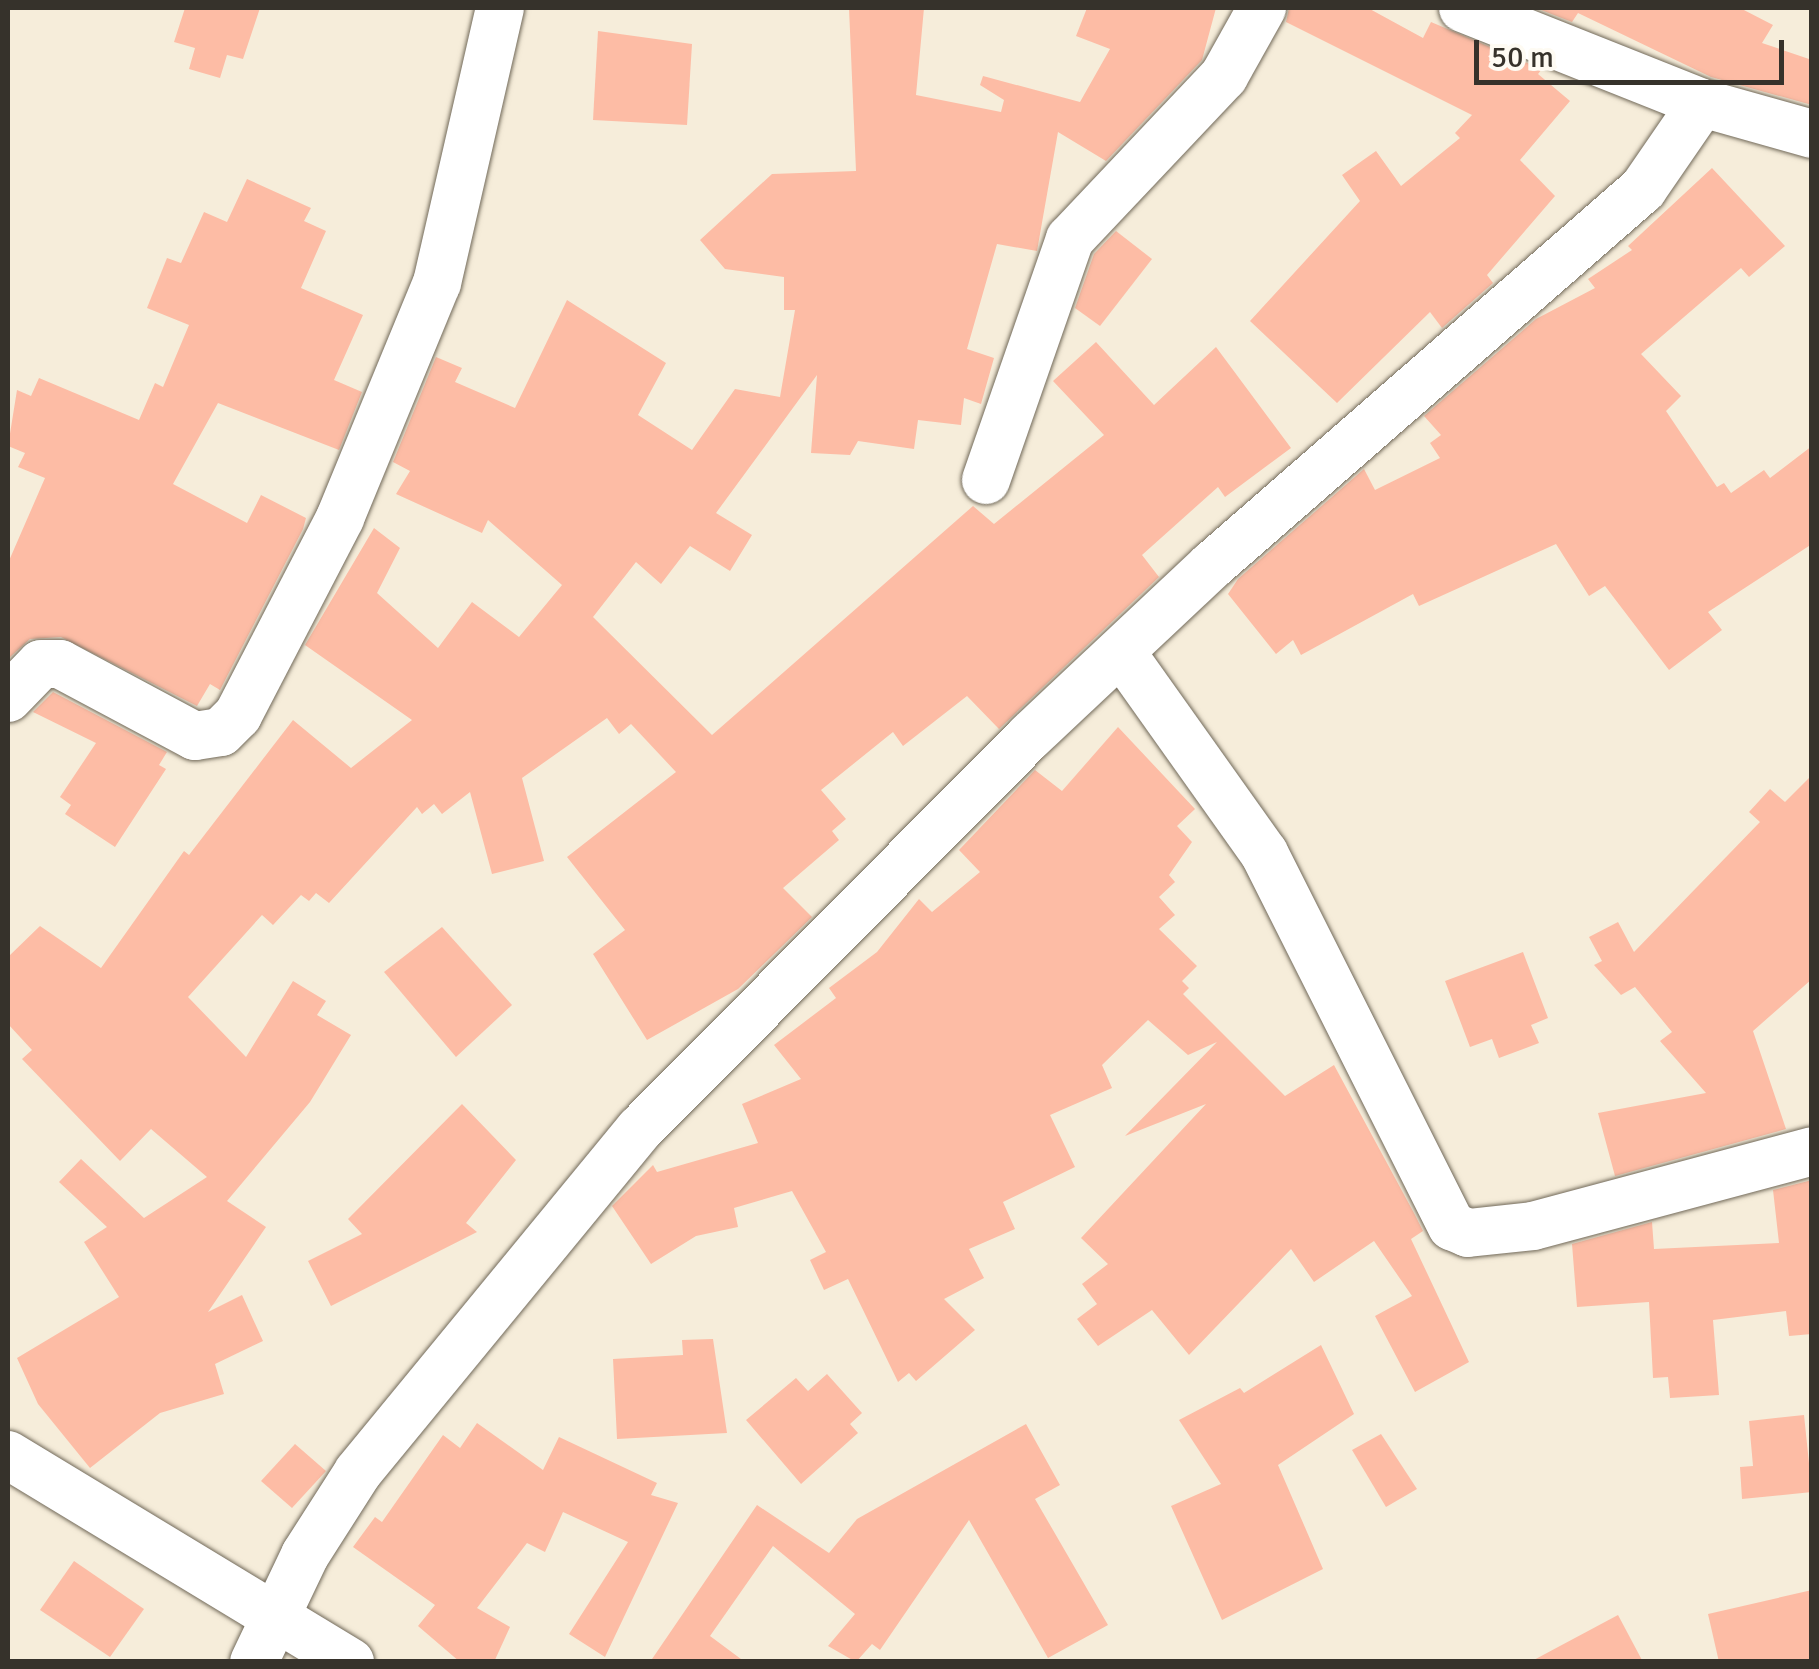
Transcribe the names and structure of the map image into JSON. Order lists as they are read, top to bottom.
{
  "scale_bar": "50 m"
}
